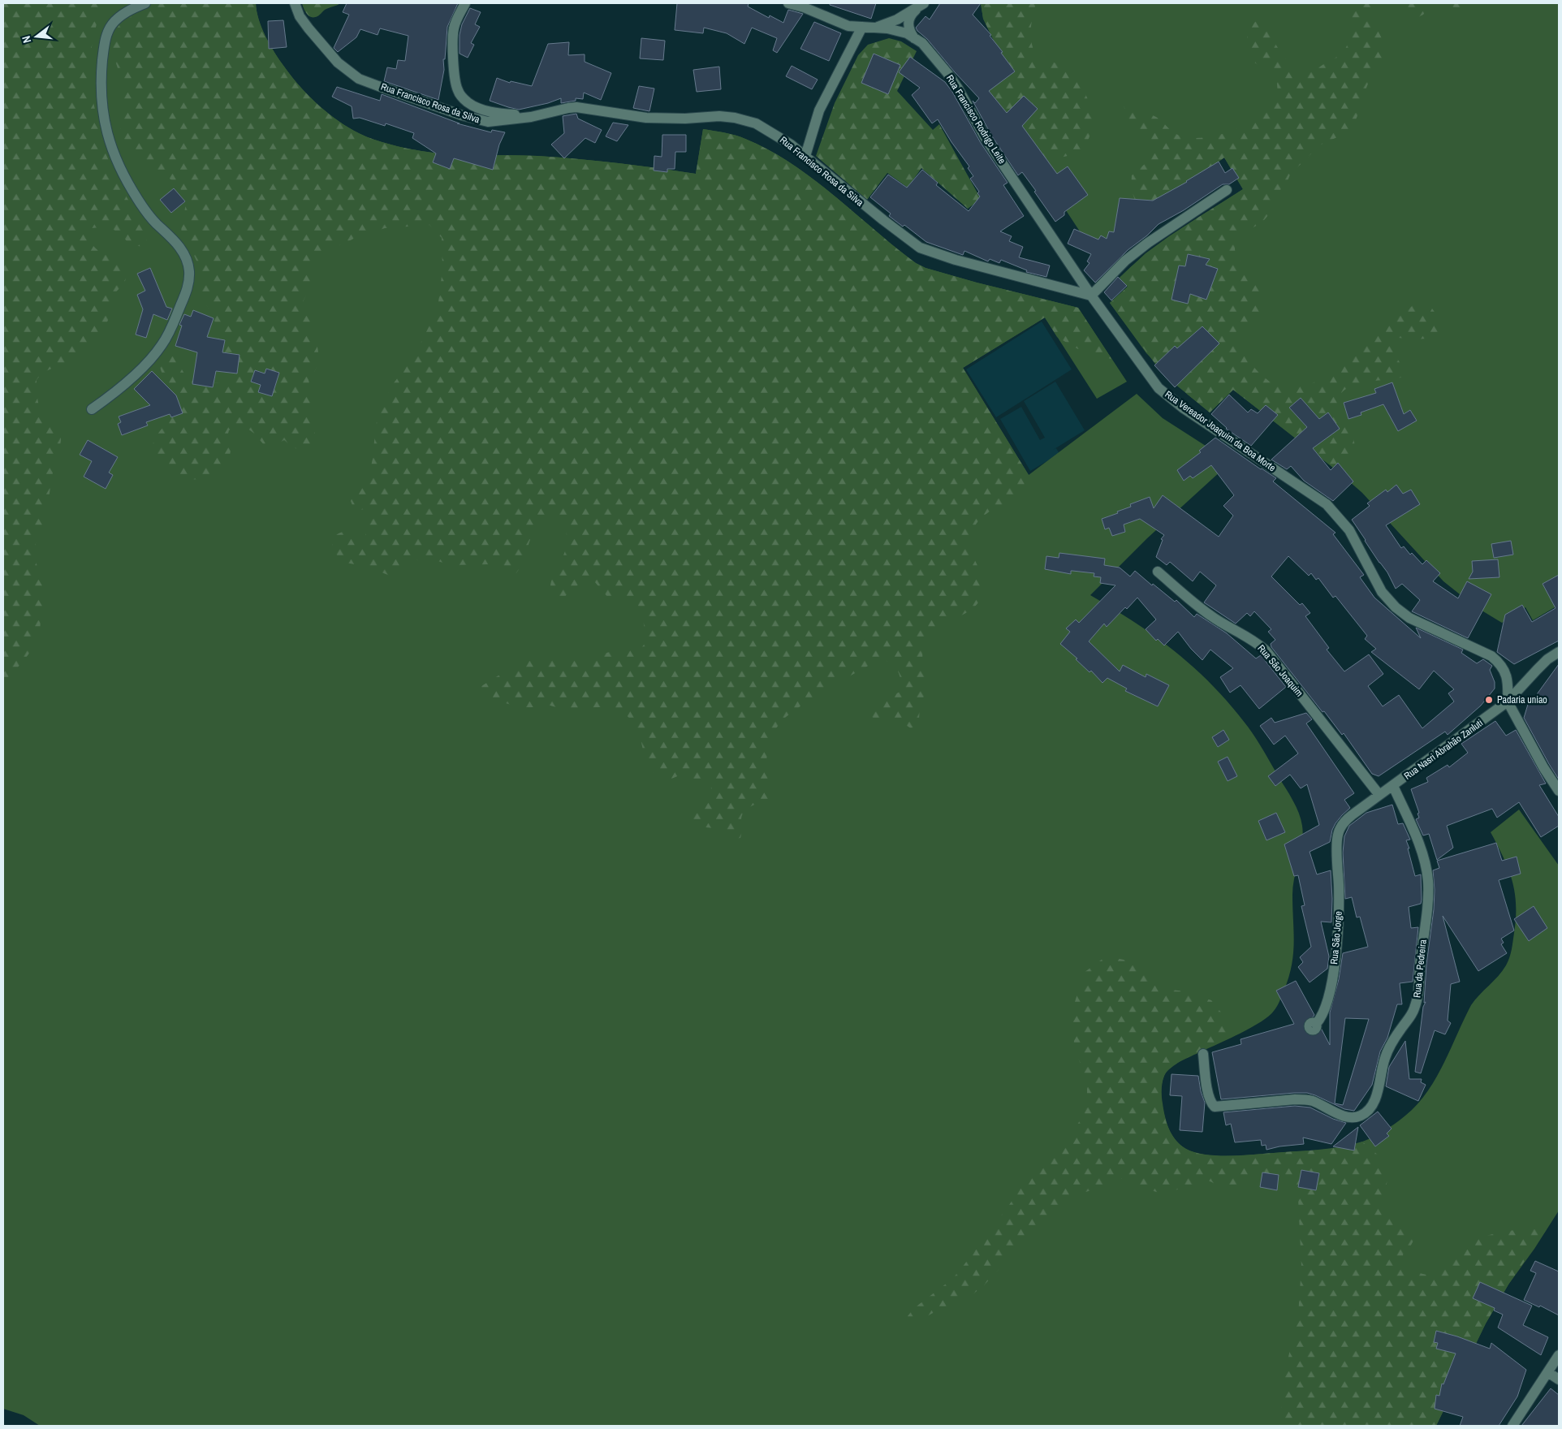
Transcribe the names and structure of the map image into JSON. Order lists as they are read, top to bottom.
{
  "streets": {
    "street": [
      "Rua Francisco Rosa da Silva",
      "Rua Francisco Rodrigo Leite",
      "Rua Vereador Joaquim da Boa Morte",
      "Rua São Joaquim",
      "Rua Nasri Abrahão Zanluti",
      "Rua São Jorge",
      "Rua da Pedreira"
    ]
  },
  "crossings": [
    ["Rua Francisco Rosa da Silva", "Rua Francisco Rodrigo Leite"],
    ["Rua Francisco Rosa da Silva", "Rua Vereador Joaquim da Boa Morte"],
    ["Rua Francisco Rodrigo Leite", "Rua Vereador Joaquim da Boa Morte"],
    ["Rua Vereador Joaquim da Boa Morte", "Rua Nasri Abrahão Zanluti"],
    ["Rua São Joaquim", "Rua Nasri Abrahão Zanluti"],
    ["Rua Nasri Abrahão Zanluti", "Rua São Jorge"],
    ["Rua Nasri Abrahão Zanluti", "Rua da Pedreira"]
  ],
  "places": ["Padaria uniao"],
  "north": "left"
}
